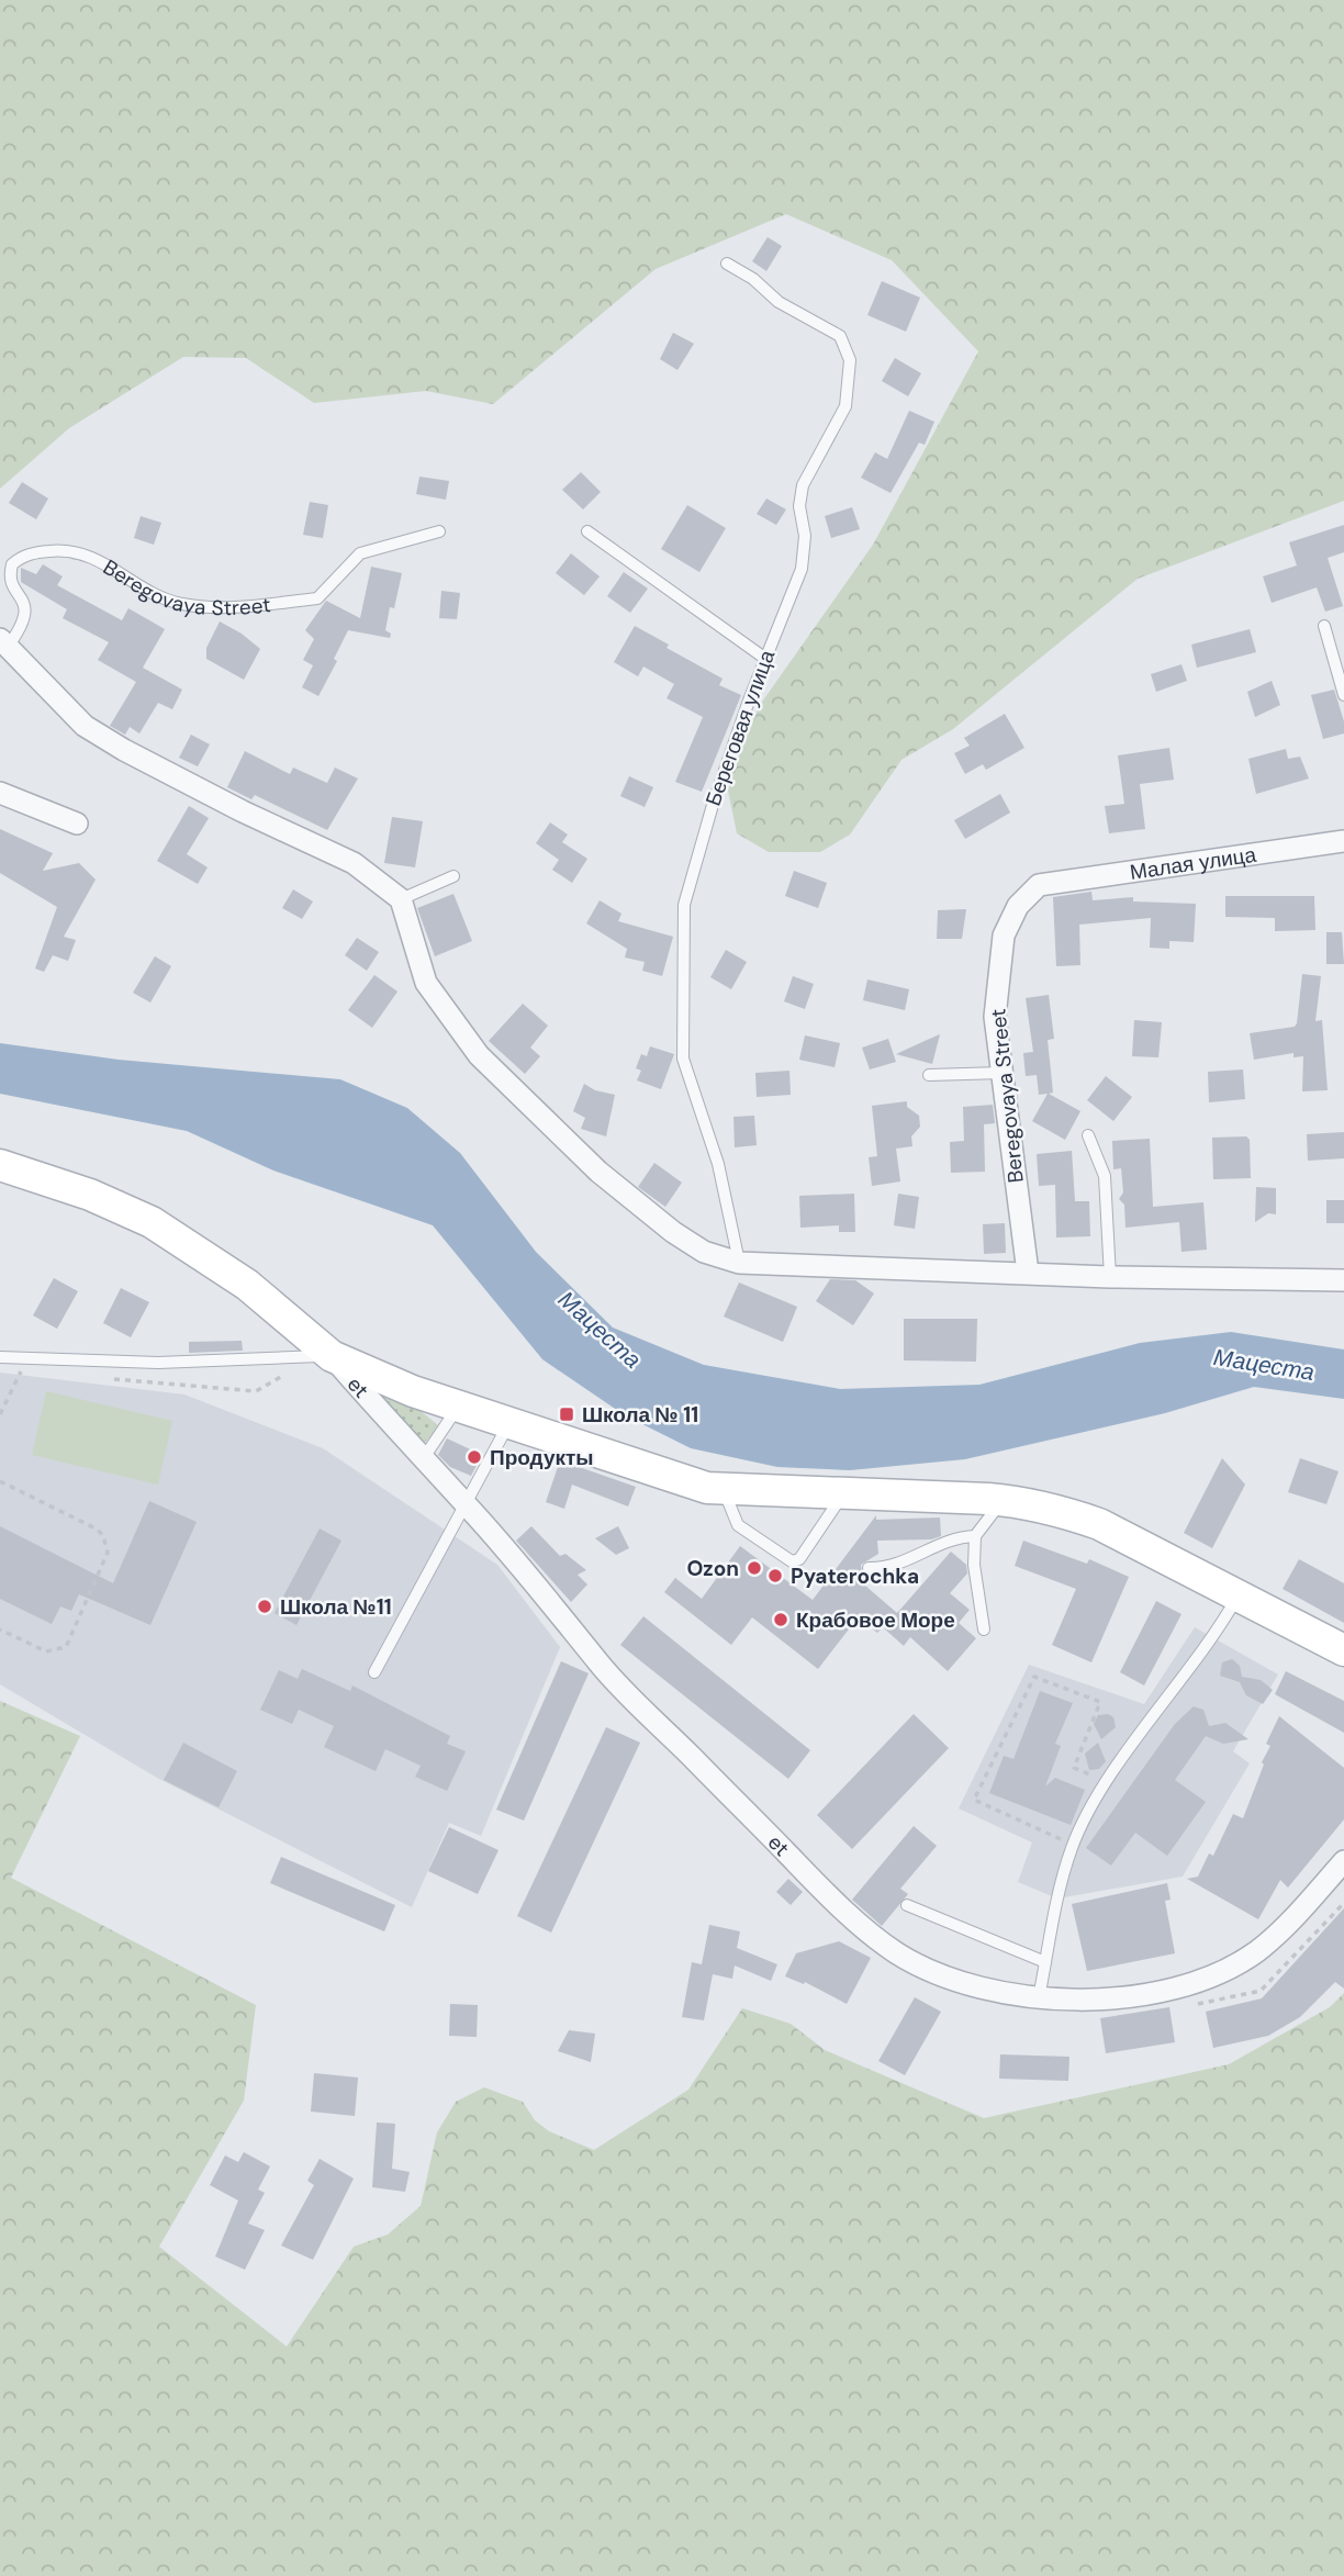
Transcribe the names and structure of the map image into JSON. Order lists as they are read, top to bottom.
{
  "streets": {
    "street": ["Beregovaya Street", "Малая улица", "et"],
    "lane": ["Береговая улица"]
  },
  "crossings": [
    ["Beregovaya Street", "Малая улица"]
  ],
  "water": ["Мацеста"],
  "places": {
    "transit": ["Школа № 11"],
    "other": [
      "Продукты",
      "Ozon",
      "Pyaterochka",
      "Школа №11",
      "Крабовое Море"
    ]
  }
}
